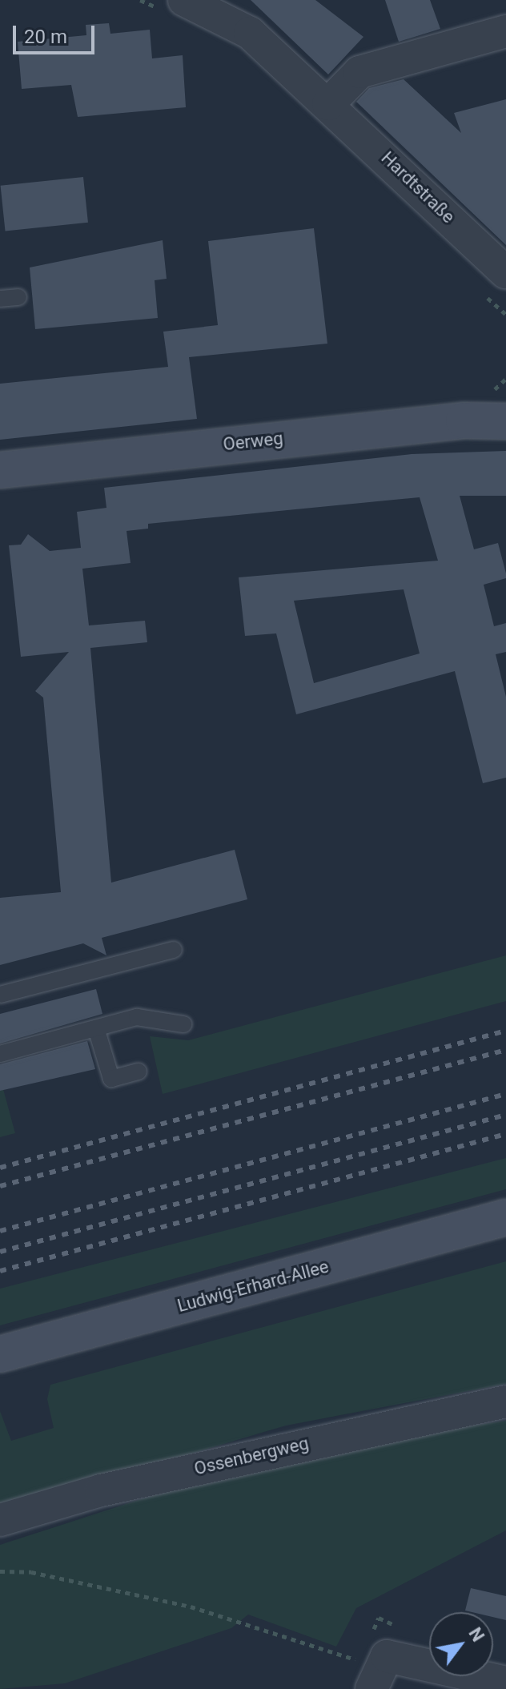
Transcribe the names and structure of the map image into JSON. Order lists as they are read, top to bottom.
{
  "streets": {
    "main road": ["Oerweg", "Ludwig-Erhard-Allee"],
    "street": ["Hardtstraße", "Ossenbergweg"]
  },
  "scale_bar": "20 m",
  "north": "top right"
}
